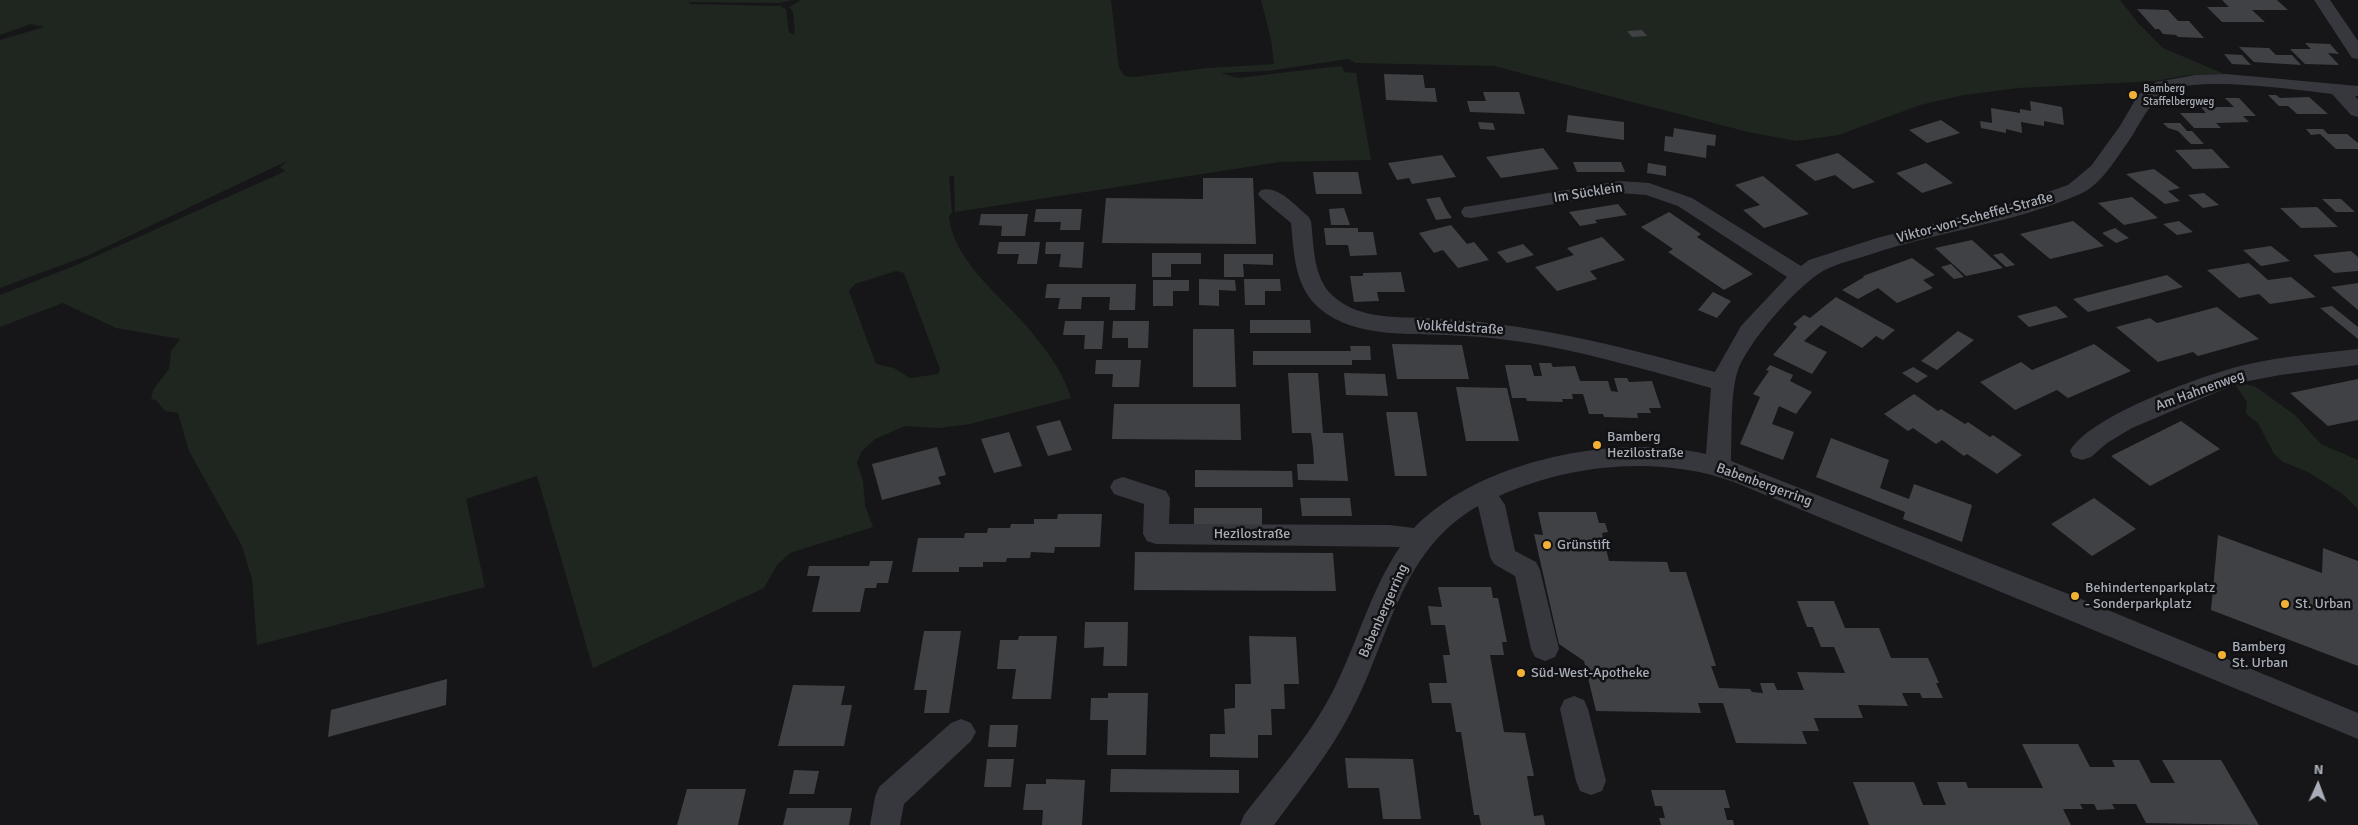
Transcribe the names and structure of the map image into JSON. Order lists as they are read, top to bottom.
{
  "streets": {
    "street": [
      "Im Sücklein",
      "Viktor-von-Scheffel-Straße",
      "Volkfeldstraße",
      "Am Hahnenweg",
      "Babenbergerring",
      "Hezilostraße"
    ]
  },
  "crossings": [
    ["Im Sücklein", "Viktor-von-Scheffel-Straße"],
    ["Viktor-von-Scheffel-Straße", "Volkfeldstraße"],
    ["Viktor-von-Scheffel-Straße", "Babenbergerring"],
    ["Babenbergerring", "Hezilostraße"]
  ],
  "places": [
    "Bamberg Staffelbergweg",
    "Bamberg Hezilostraße",
    "Grünstift",
    "Behindertenparkplatz - Sonderparkplatz",
    "St. Urban",
    "Bamberg St. Urban",
    "Süd-West-Apotheke"
  ],
  "north": "top"
}
